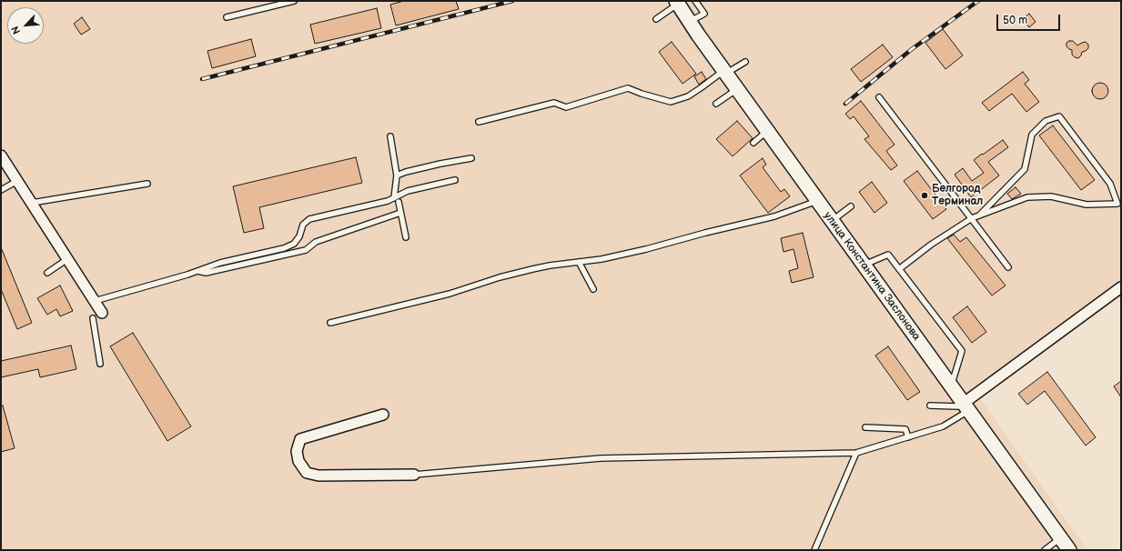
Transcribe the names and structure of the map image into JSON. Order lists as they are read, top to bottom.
{
  "streets": {
    "street": ["улица Константина Заслонова"]
  },
  "places": ["Белгород Терминал"],
  "scale_bar": "50 m",
  "north": "bottom left"
}
